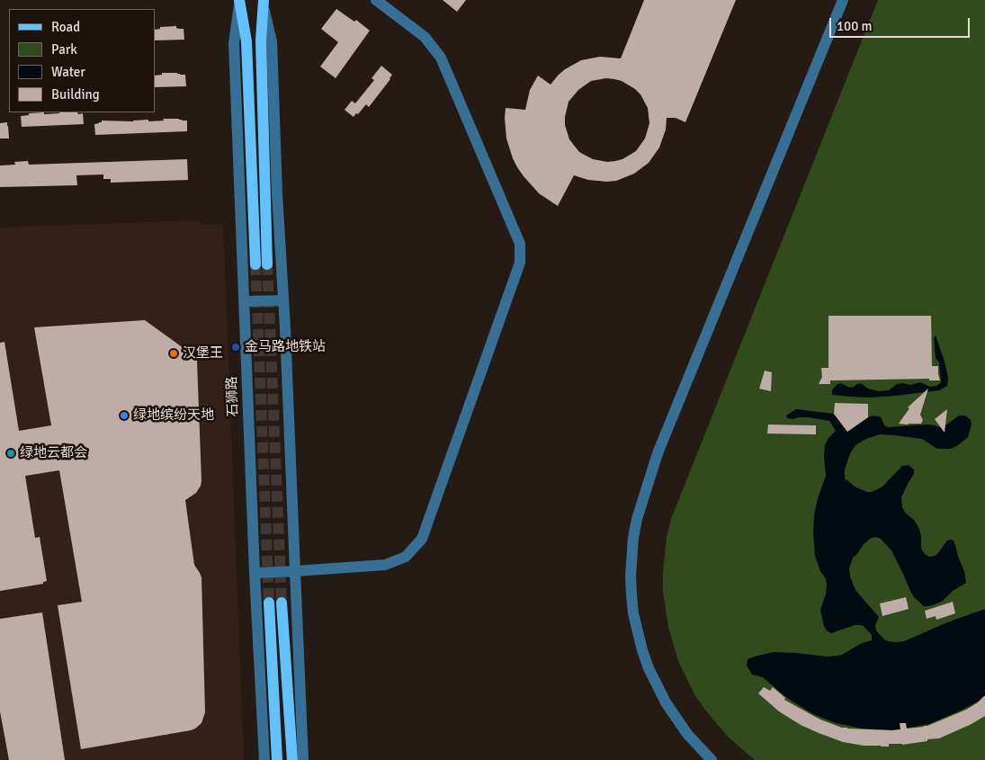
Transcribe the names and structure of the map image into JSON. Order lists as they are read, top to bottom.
{
  "streets": {
    "main road": ["石狮路"]
  },
  "places": [
    "金马路地铁站",
    "汉堡王",
    "绿地缤纷天地",
    "绿地云都会"
  ],
  "legend": [
    "Road",
    "Park",
    "Water",
    "Building"
  ],
  "scale_bar": "100 m"
}
